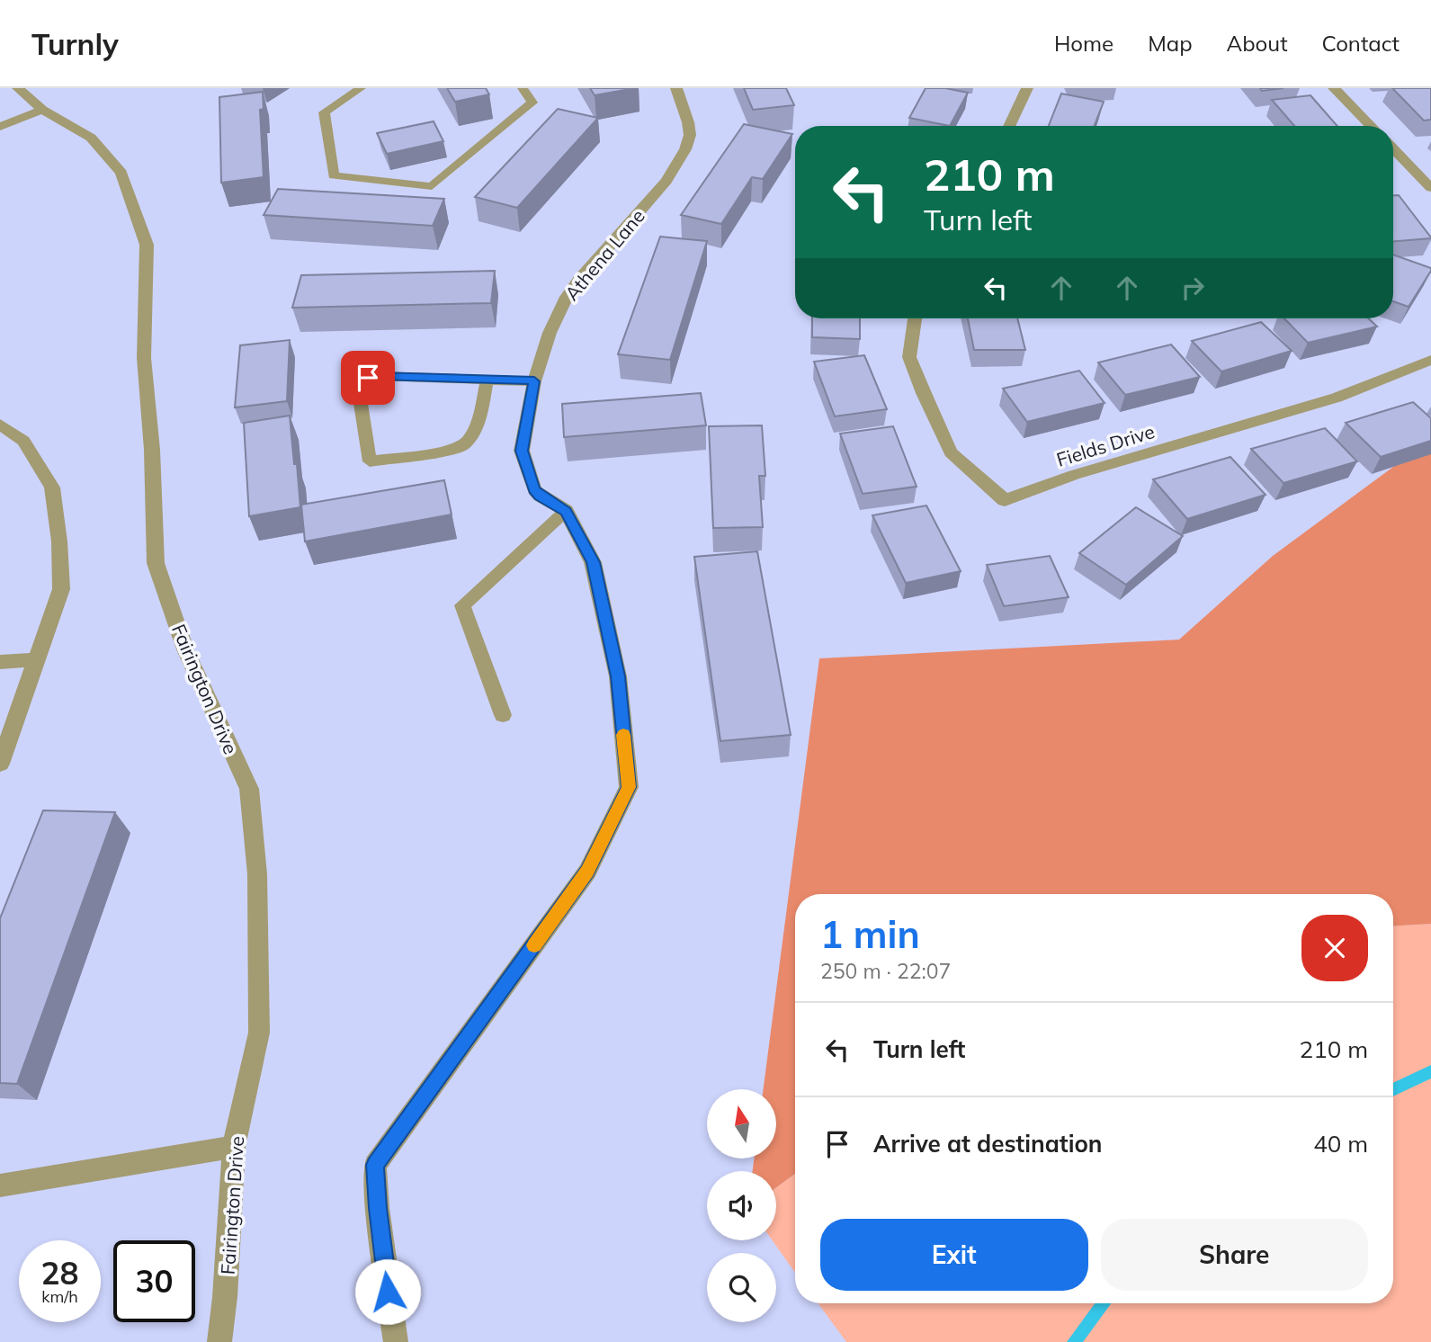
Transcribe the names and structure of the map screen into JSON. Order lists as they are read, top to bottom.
{
  "streets": {
    "street": ["Athena Lane", "Fields Drive", "Fairington Drive"]
  },
  "north": "top",
  "page": {
    "header": "Turnly",
    "nav": [
      "Home",
      "Map",
      "About",
      "Contact"
    ],
    "turn": ["210 m", "Turn left"],
    "heading": ["1 min", "250 m · 22:07"],
    "list": [
      {
        "name": "Turn left",
        "value": "210 m"
      },
      {
        "name": "Arrive at destination",
        "value": "40 m"
      }
    ],
    "buttons": ["Exit", "Share"],
    "speed": "28 km/h",
    "limit": "30"
  }
}
